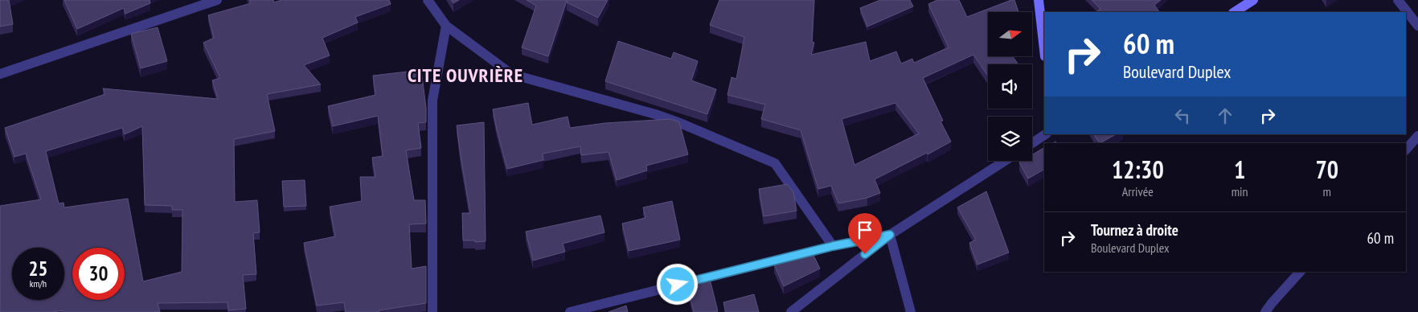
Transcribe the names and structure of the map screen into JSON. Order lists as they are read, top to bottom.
{
  "districts": ["CITE OUVRIÈRE"],
  "north": "right",
  "page": {
    "turn": ["60 m", "Boulevard Duplex"],
    "eta": [
      "12:30",
      "Arrivée",
      "1",
      "min",
      "70",
      "m"
    ],
    "list": [
      {
        "name": "Tournez à droite",
        "note": "Boulevard Duplex",
        "value": "60 m"
      }
    ],
    "speed": "25 km/h",
    "limit": "30"
  }
}
